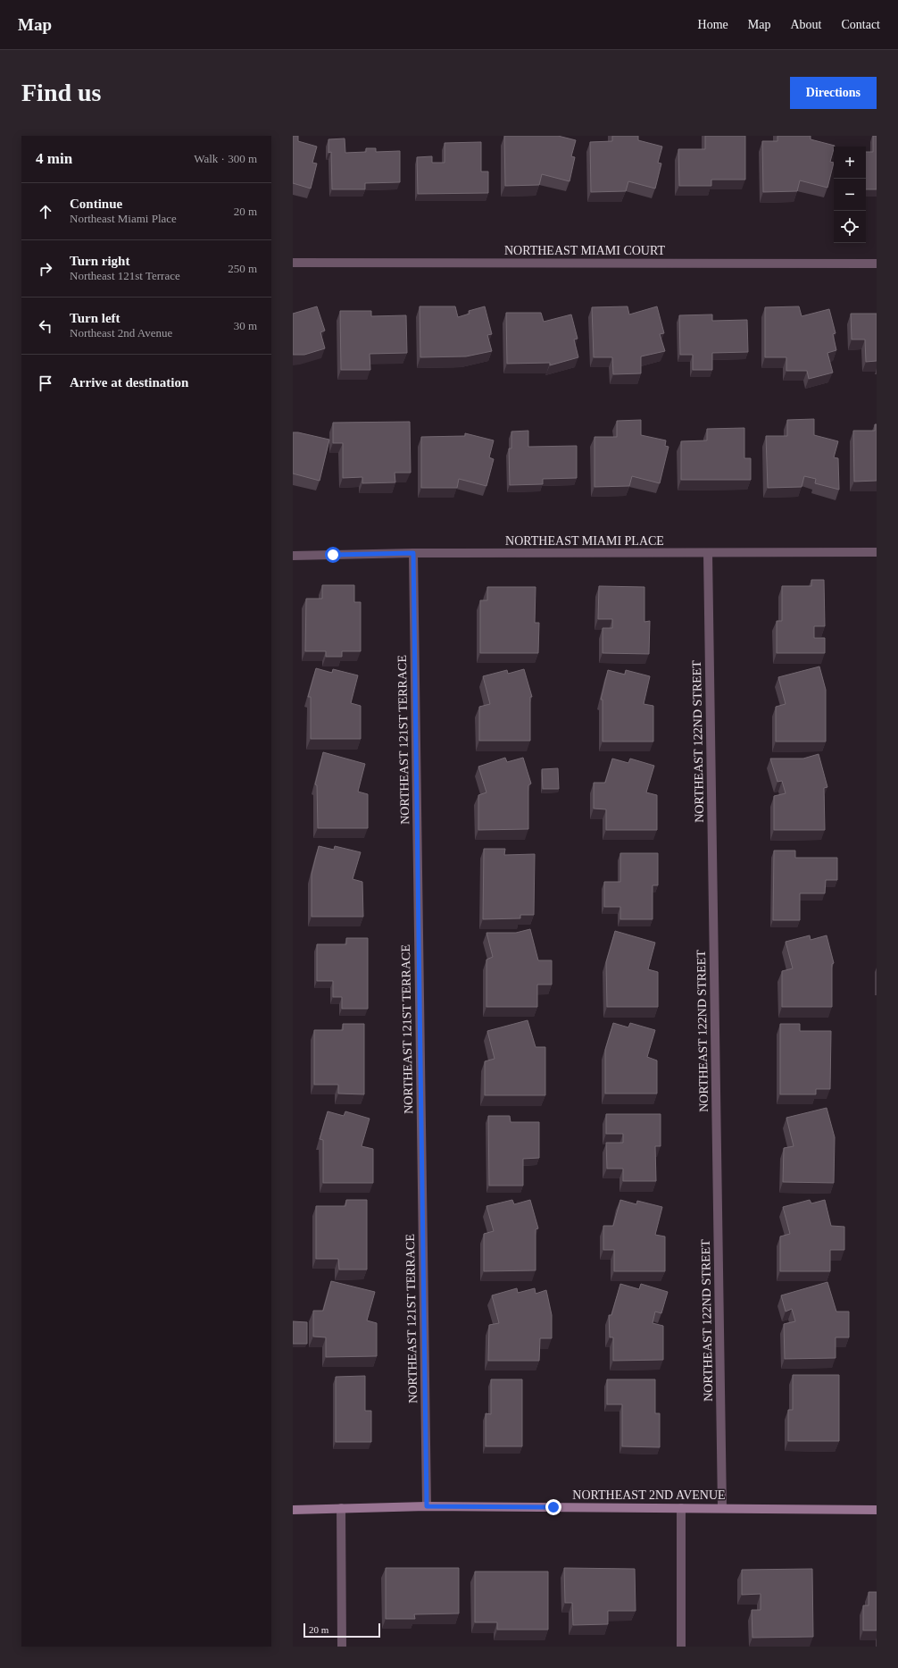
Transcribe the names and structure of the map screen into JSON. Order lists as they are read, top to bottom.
{
  "streets": {
    "street": [
      "NORTHEAST MIAMI COURT",
      "NORTHEAST MIAMI PLACE",
      "NORTHEAST 121ST TERRACE",
      "NORTHEAST 122ND STREET",
      "NORTHEAST 2ND AVENUE"
    ]
  },
  "crossings": [
    ["NORTHEAST MIAMI PLACE", "NORTHEAST 121ST TERRACE"],
    ["NORTHEAST MIAMI PLACE", "NORTHEAST 122ND STREET"],
    ["NORTHEAST 121ST TERRACE", "NORTHEAST 2ND AVENUE"],
    ["NORTHEAST 122ND STREET", "NORTHEAST 2ND AVENUE"]
  ],
  "scale_bar": "20 m",
  "page": {
    "header": "Map",
    "nav": [
      "Home",
      "Map",
      "About",
      "Contact"
    ],
    "buttons": "Directions",
    "title": "Find us",
    "heading": ["4 min", "Walk · 300 m"],
    "map_buttons": ["+", "−"],
    "list": [
      ["Continue", "Northeast Miami Place", "20 m"],
      ["Turn right", "Northeast 121st Terrace", "250 m"],
      ["Turn left", "Northeast 2nd Avenue", "30 m"],
      "Arrive at destination"
    ],
    "scale": "20 m"
  }
}
